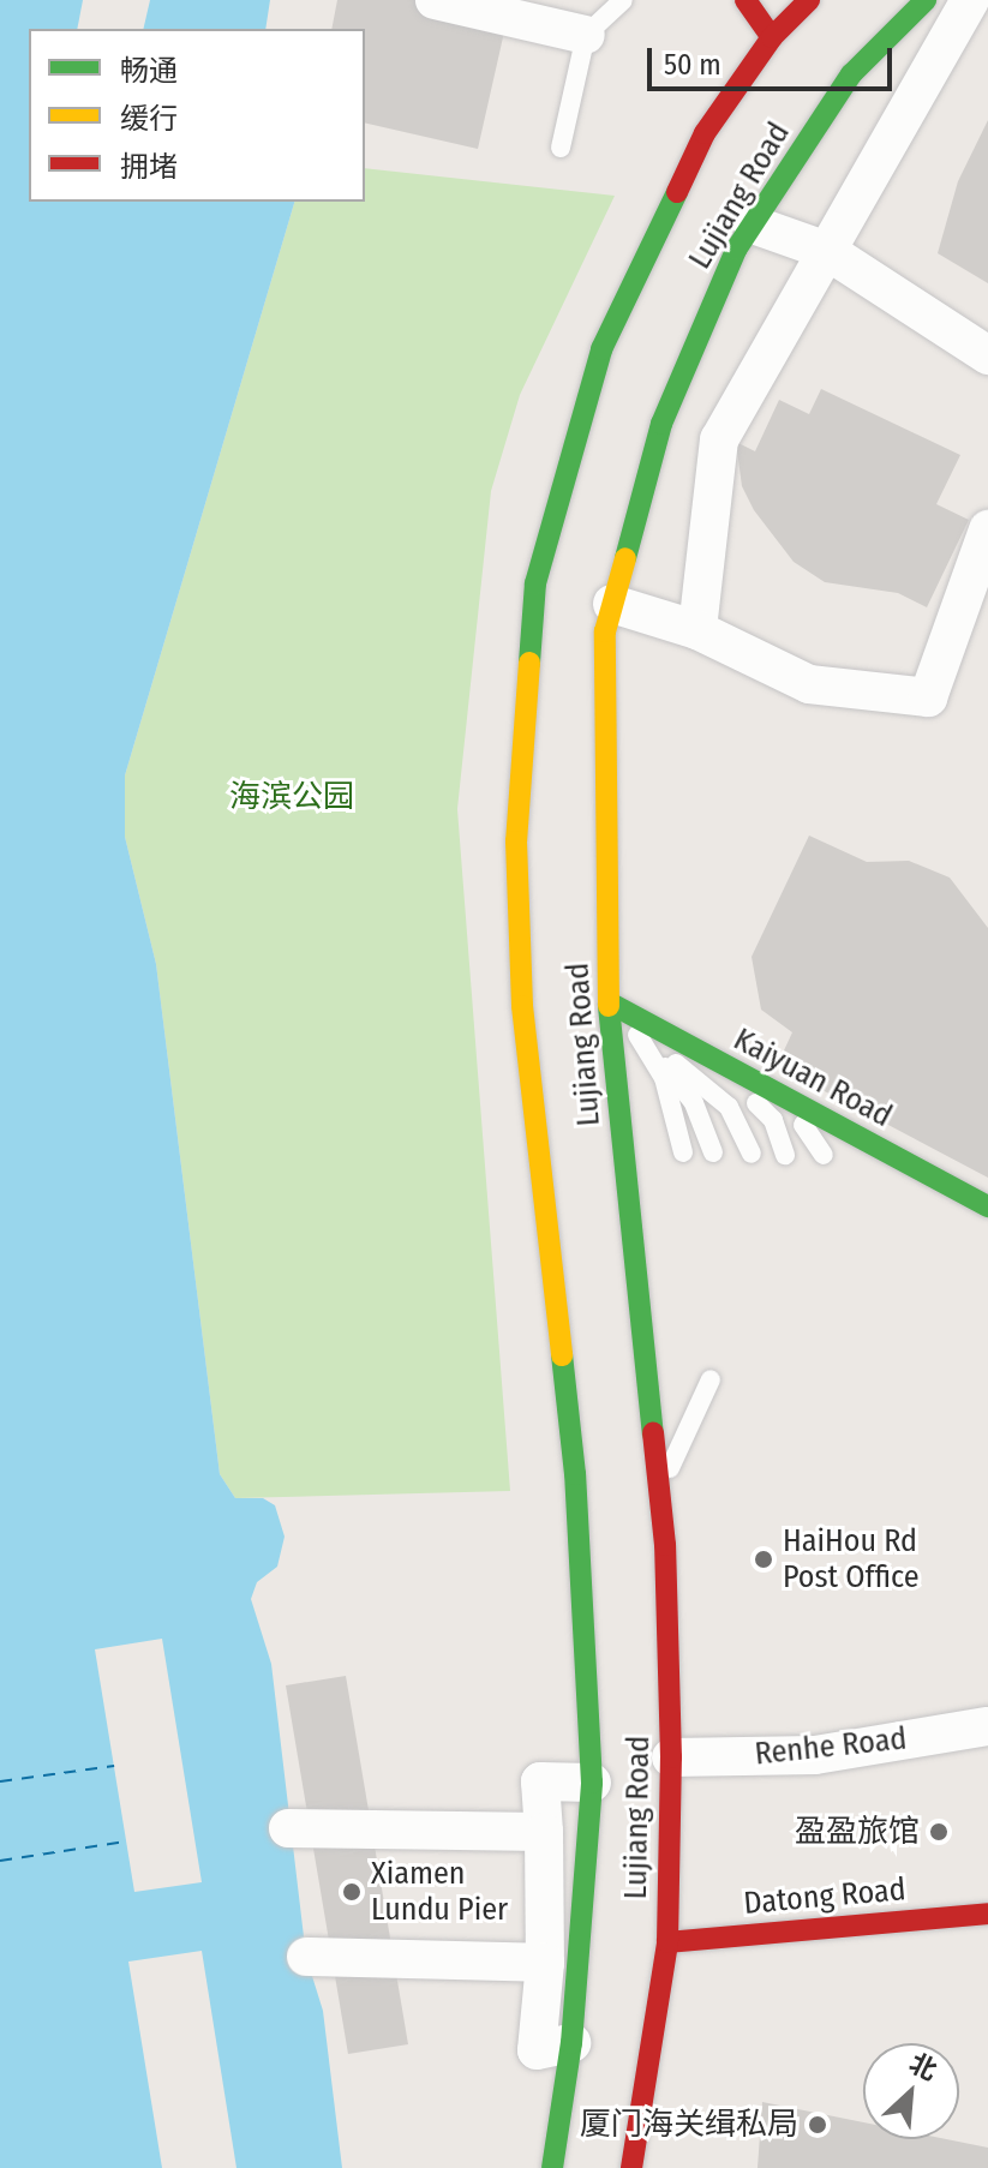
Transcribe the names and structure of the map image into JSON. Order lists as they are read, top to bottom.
{
  "streets": {
    "main road": ["Lujiang Road", "Kaiyuan Road", "Datong Road"],
    "street": ["Renhe Road"]
  },
  "crossings": [
    ["Lujiang Road", "Kaiyuan Road"],
    ["Lujiang Road", "Renhe Road"],
    ["Lujiang Road", "Datong Road"]
  ],
  "parks": ["海滨公园"],
  "places": [
    "HaiHou Rd Post Office",
    "盈盈旅馆",
    "Xiamen Lundu Pier",
    "厦门海关缉私局"
  ],
  "legend": ["畅通", "缓行", "拥堵"],
  "scale_bar": "50 m",
  "north": "top right"
}
